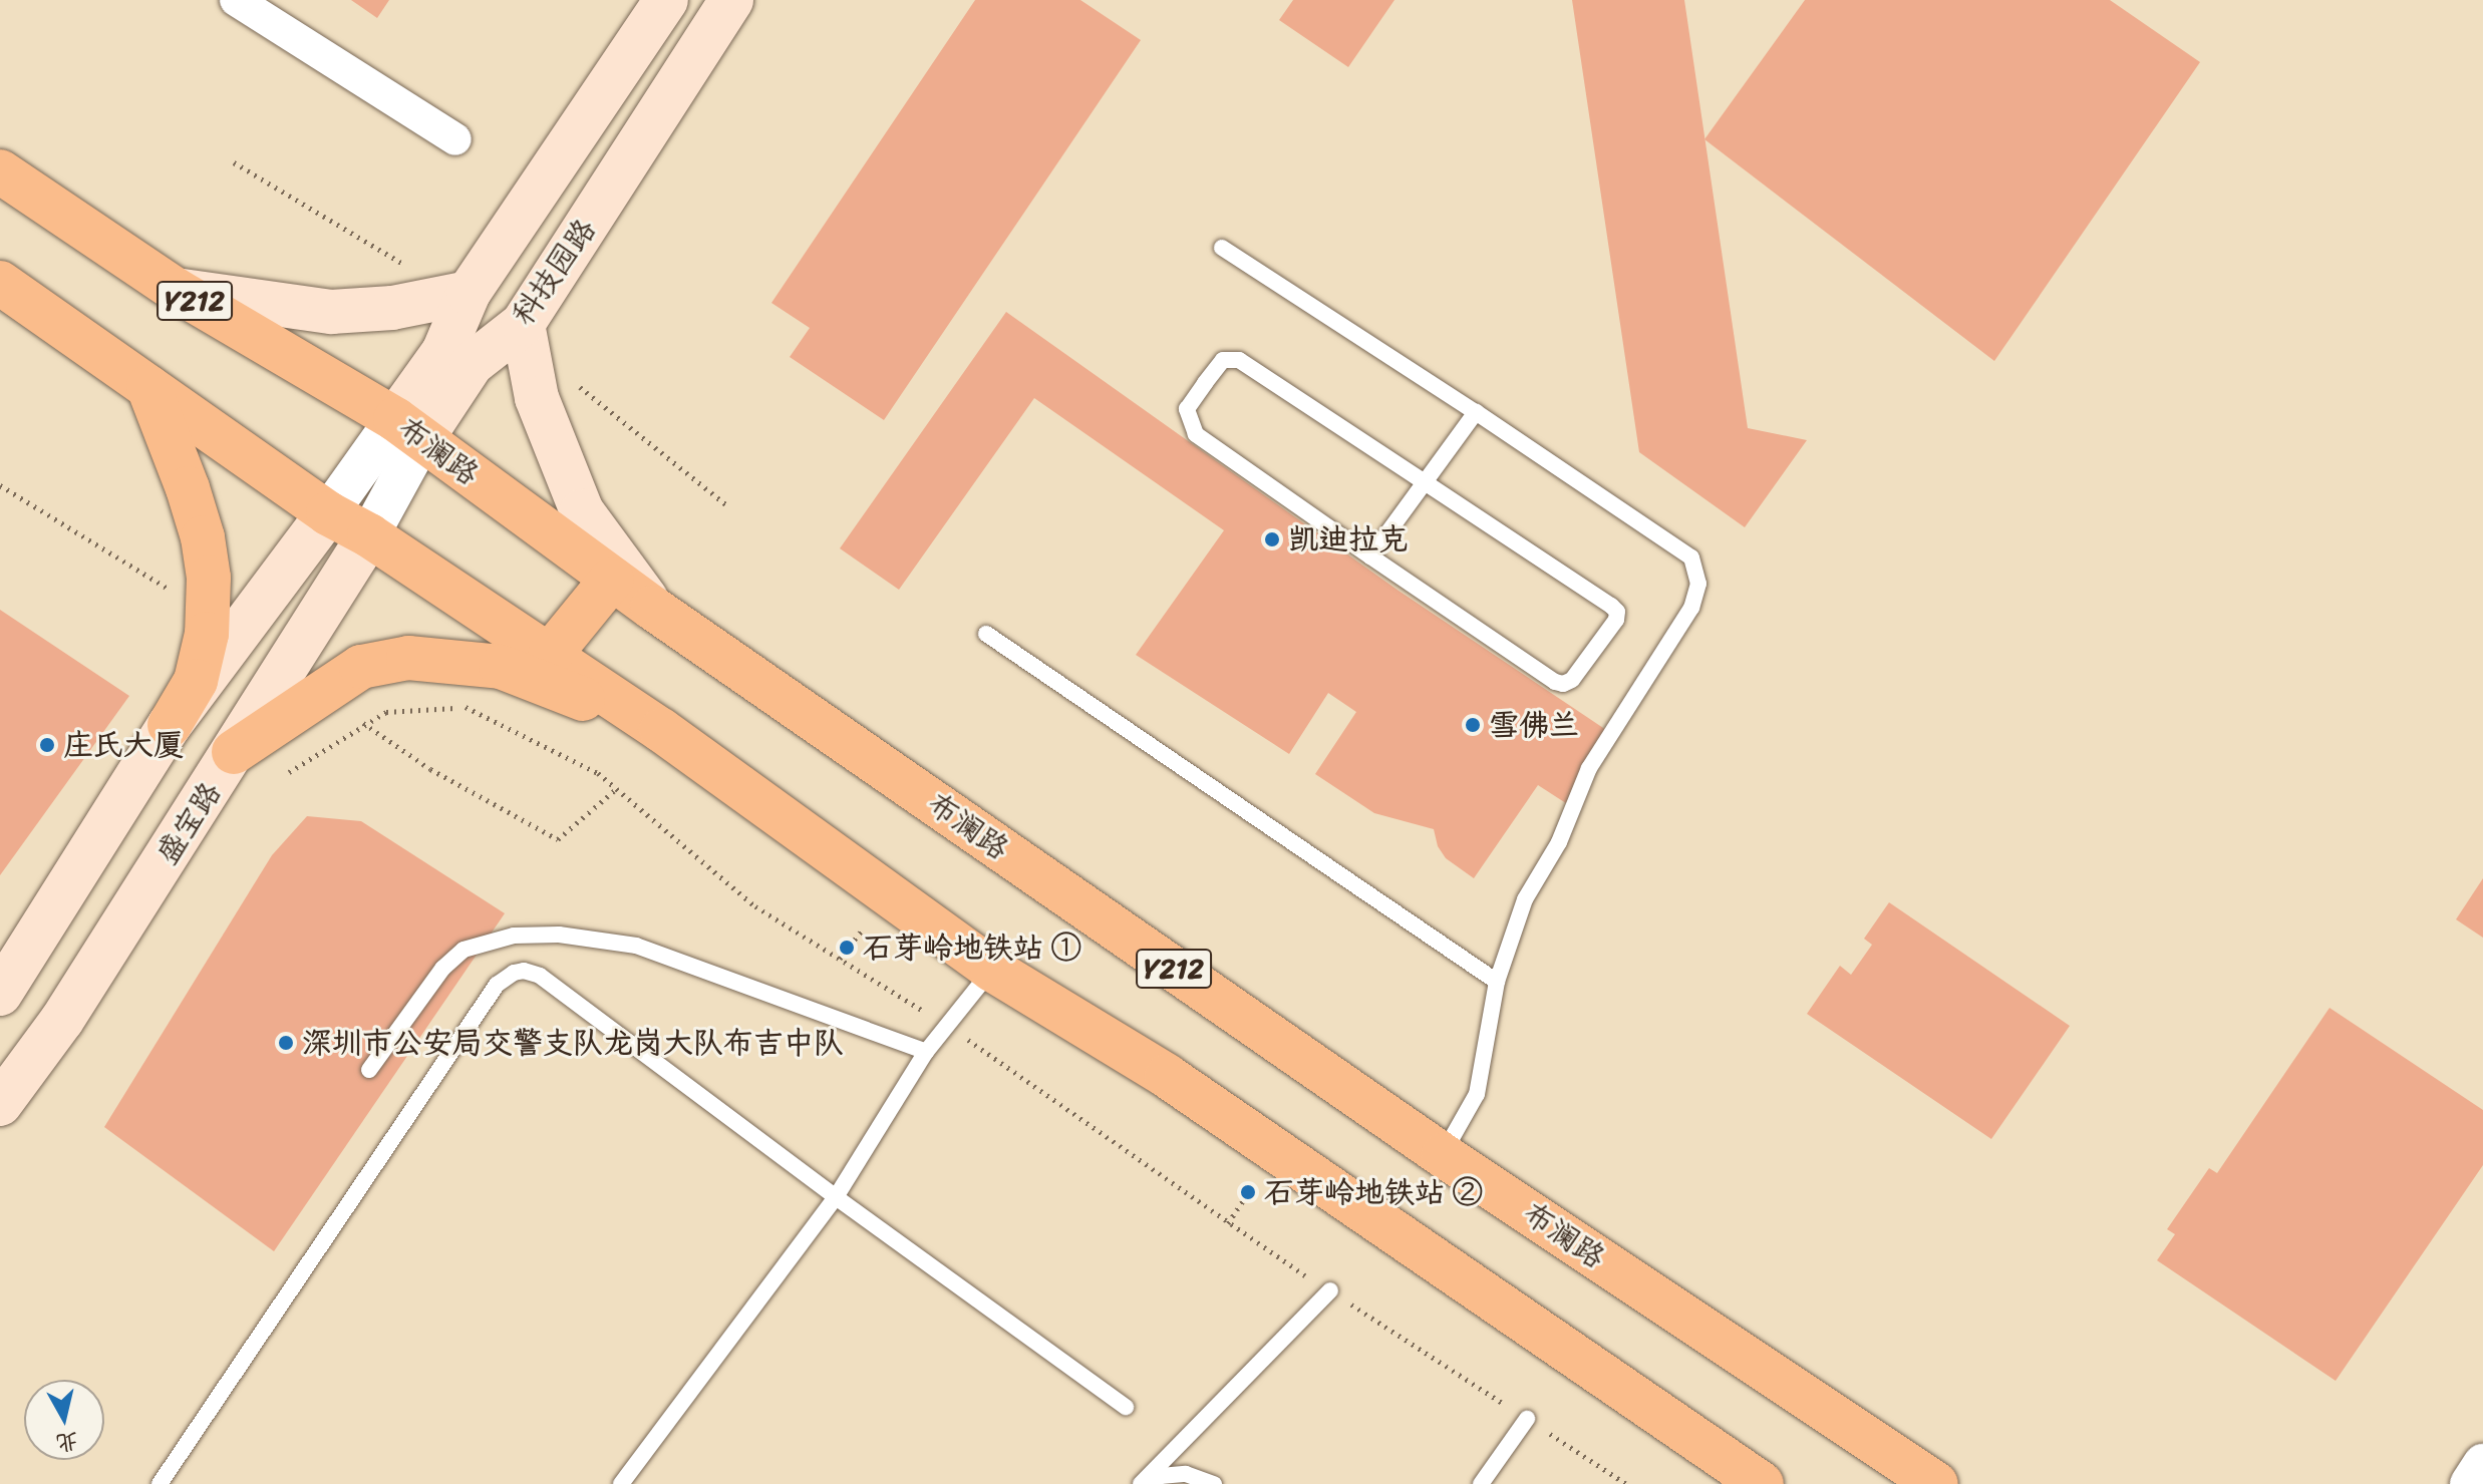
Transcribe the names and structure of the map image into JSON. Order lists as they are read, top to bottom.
{
  "streets": {
    "main road": [
      "科技园路",
      "Y212",
      "布澜路",
      "盛宝路"
    ]
  },
  "crossings": [
    ["科技园路", "布澜路"],
    ["科技园路", "盛宝路"]
  ],
  "places": [
    "凯迪拉克",
    "雪佛兰",
    "庄氏大厦",
    "石芽岭地铁站 ①",
    "深圳市公安局交警支队龙岗大队布吉中队",
    "石芽岭地铁站 ②"
  ],
  "north": "bottom"
}
